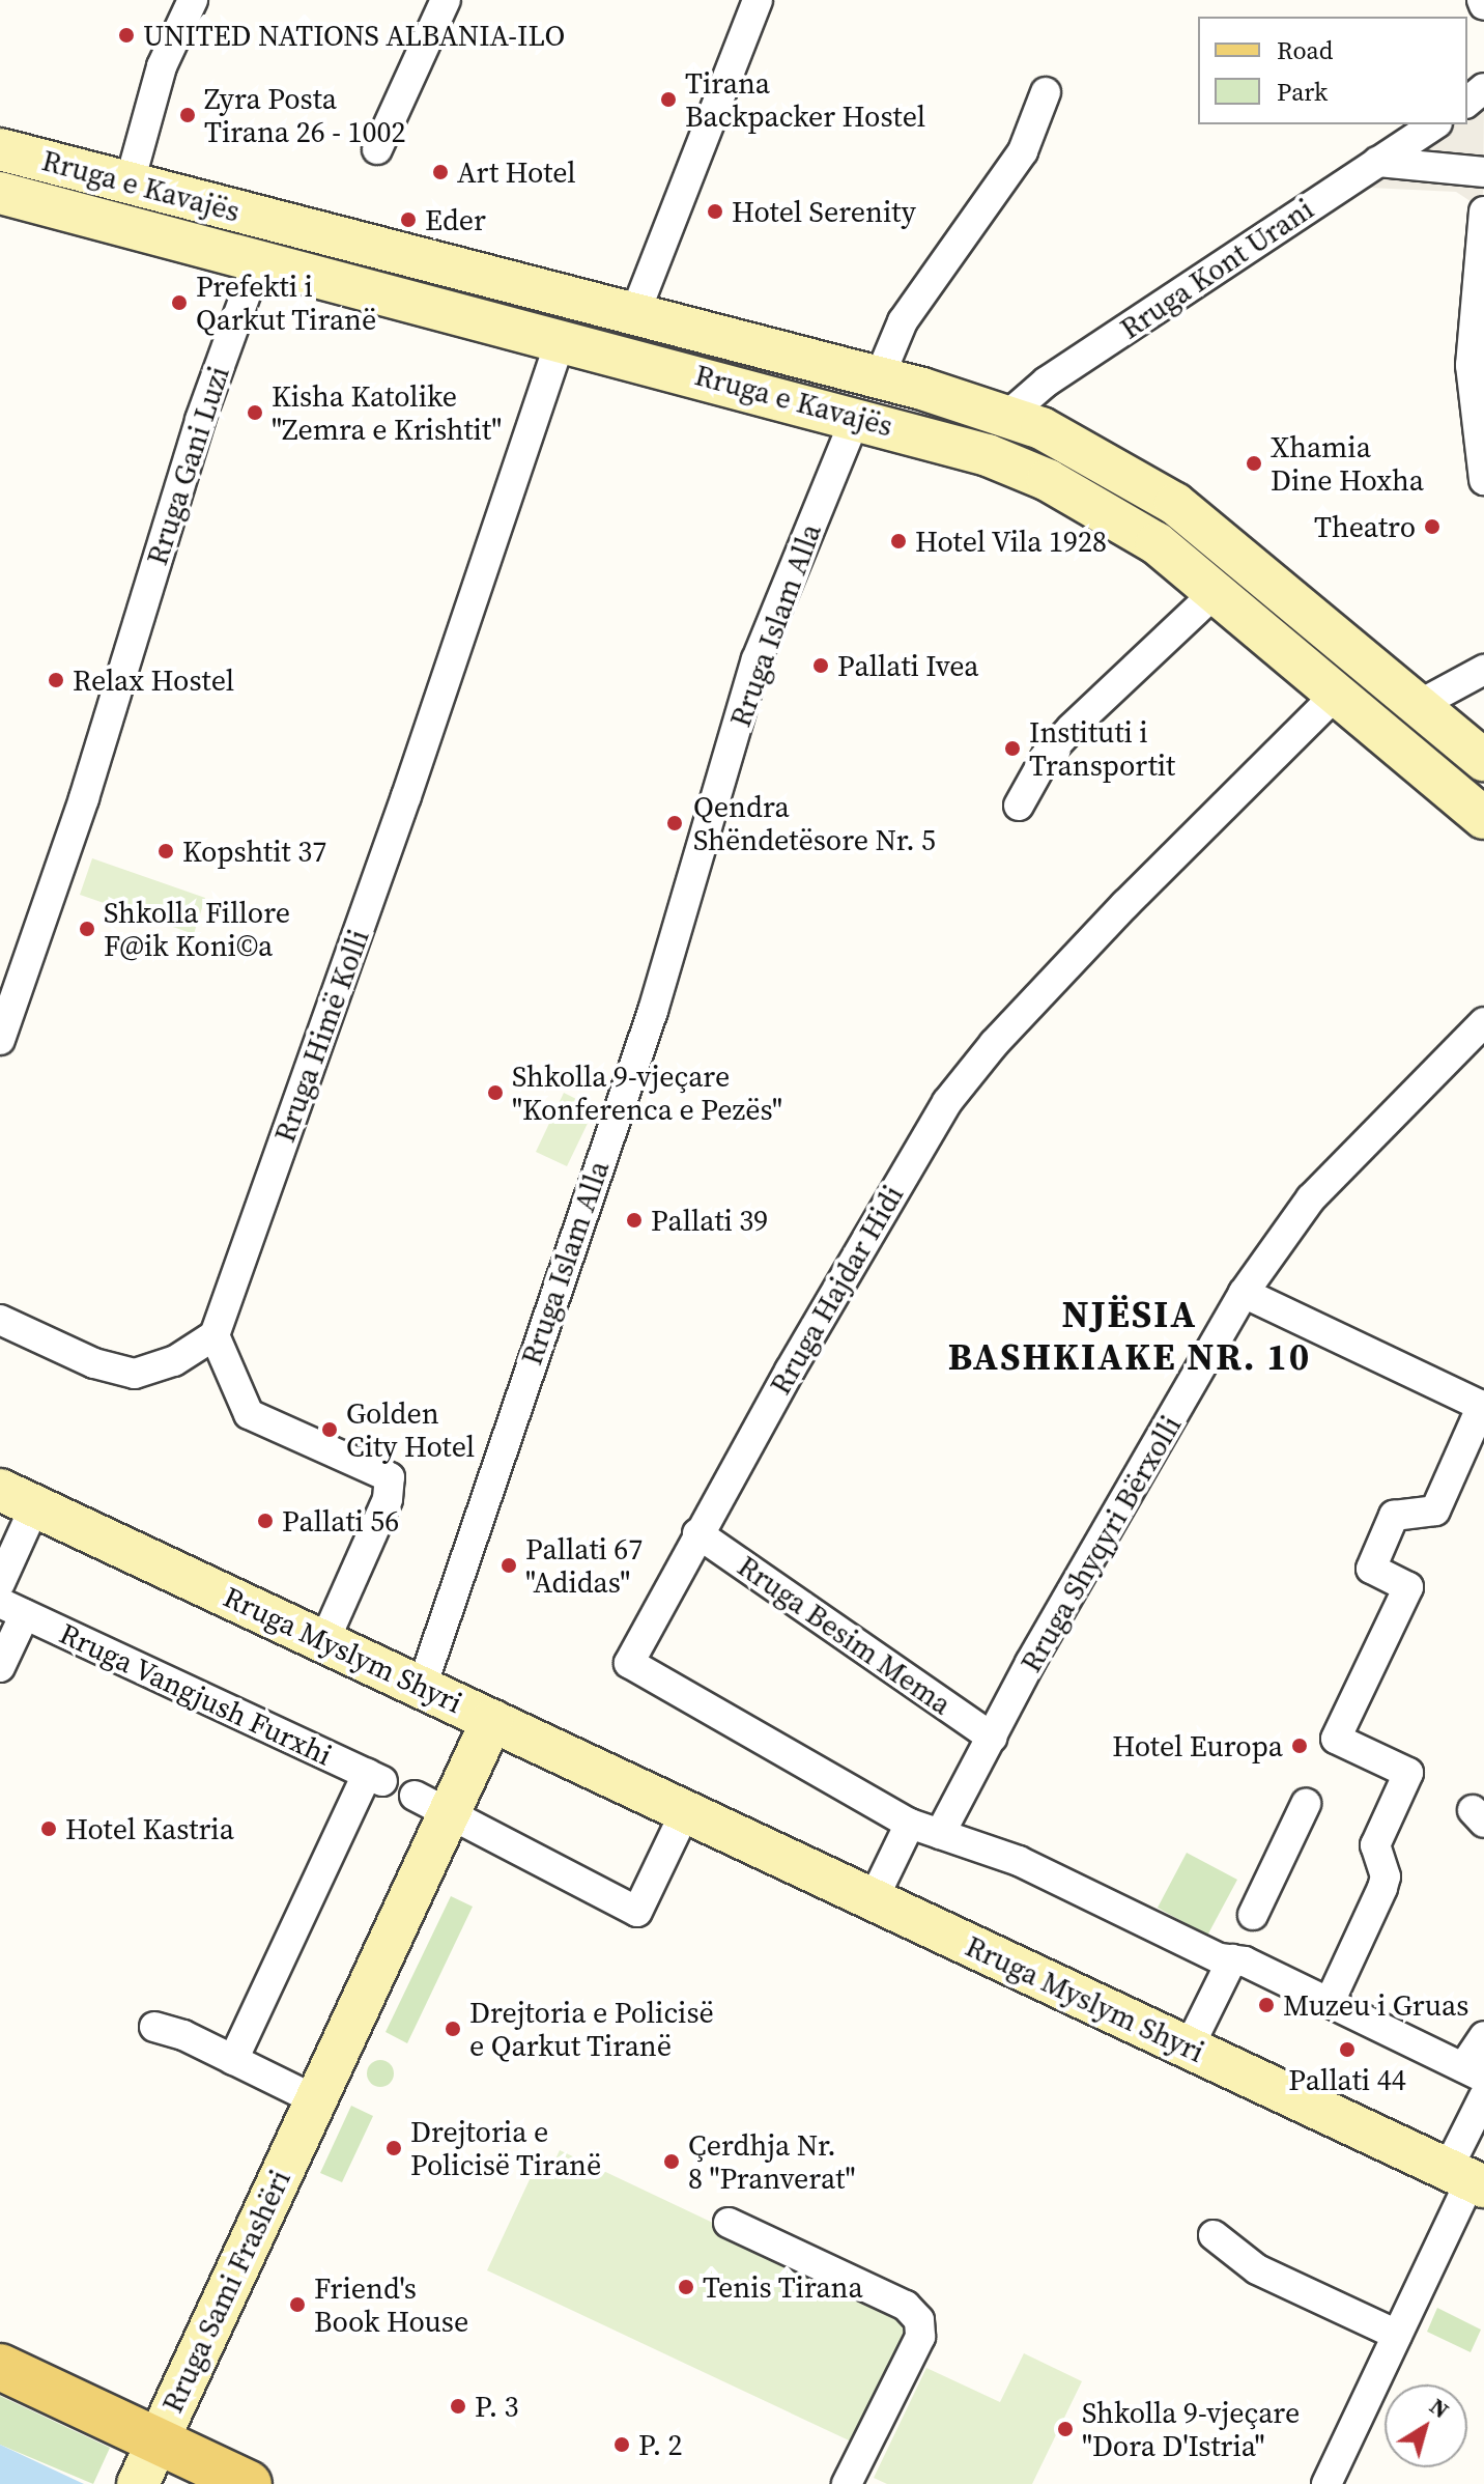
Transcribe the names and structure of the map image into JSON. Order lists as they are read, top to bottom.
{
  "streets": {
    "main road": ["Rruga e Kavajës", "Rruga Myslym Shyri", "Rruga Sami Frashëri"],
    "street": [
      "Rruga Kont Urani",
      "Rruga Gani Luzi",
      "Rruga Islam Alla",
      "Rruga Himë Kolli",
      "Rruga Hajdar Hidi",
      "Rruga Shyqyri Bërxolli",
      "Rruga Besim Mema",
      "Rruga Vangjush Furxhi"
    ]
  },
  "crossings": [
    ["Rruga e Kavajës", "Rruga Kont Urani"],
    ["Rruga e Kavajës", "Rruga Gani Luzi"],
    ["Rruga e Kavajës", "Rruga Islam Alla"],
    ["Rruga e Kavajës", "Rruga Himë Kolli"],
    ["Rruga e Kavajës", "Rruga Hajdar Hidi"],
    ["Rruga Islam Alla", "Rruga Myslym Shyri"],
    ["Rruga Hajdar Hidi", "Rruga Shyqyri Bërxolli"],
    ["Rruga Hajdar Hidi", "Rruga Besim Mema"],
    ["Rruga Shyqyri Bërxolli", "Rruga Besim Mema"],
    ["Rruga Myslym Shyri", "Rruga Sami Frashëri"]
  ],
  "districts": ["NJËSIA BASHKIAKE NR. 10"],
  "places": [
    "UNITED NATIONS ALBANIA-ILO",
    "Tirana Backpacker Hostel",
    "Zyra Posta Tirana 26 - 1002",
    "Art Hotel",
    "Hotel Serenity",
    "Eder",
    "Prefekti i Qarkut Tiranë",
    "Kisha Katolike \"Zemra e Krishtit\"",
    "Xhamia Dine Hoxha",
    "Theatro",
    "Hotel Vila 1928",
    "Pallati Ivea",
    "Relax Hostel",
    "Instituti i Transportit",
    "Qendra Shëndetësore Nr. 5",
    "Kopshtit 37",
    "Shkolla Fillore F@ik Koni©a",
    "Shkolla 9-vjeçare \"Konferenca e Pezës\"",
    "Pallati 39",
    "Golden City Hotel",
    "Pallati 56",
    "Pallati 67 \"Adidas\"",
    "Hotel Europa",
    "Hotel Kastria",
    "Muzeu i Gruas",
    "Drejtoria e Policisë e Qarkut Tiranë",
    "Pallati 44",
    "Drejtoria e Policisë Tiranë",
    "Çerdhja Nr. 8 \"Pranverat\"",
    "Tenis Tirana",
    "Friend's Book House",
    "P. 3",
    "Shkolla 9-vjeçare \"Dora D'Istria\"",
    "P. 2"
  ],
  "legend": ["Road", "Park"],
  "north": "top right"
}
